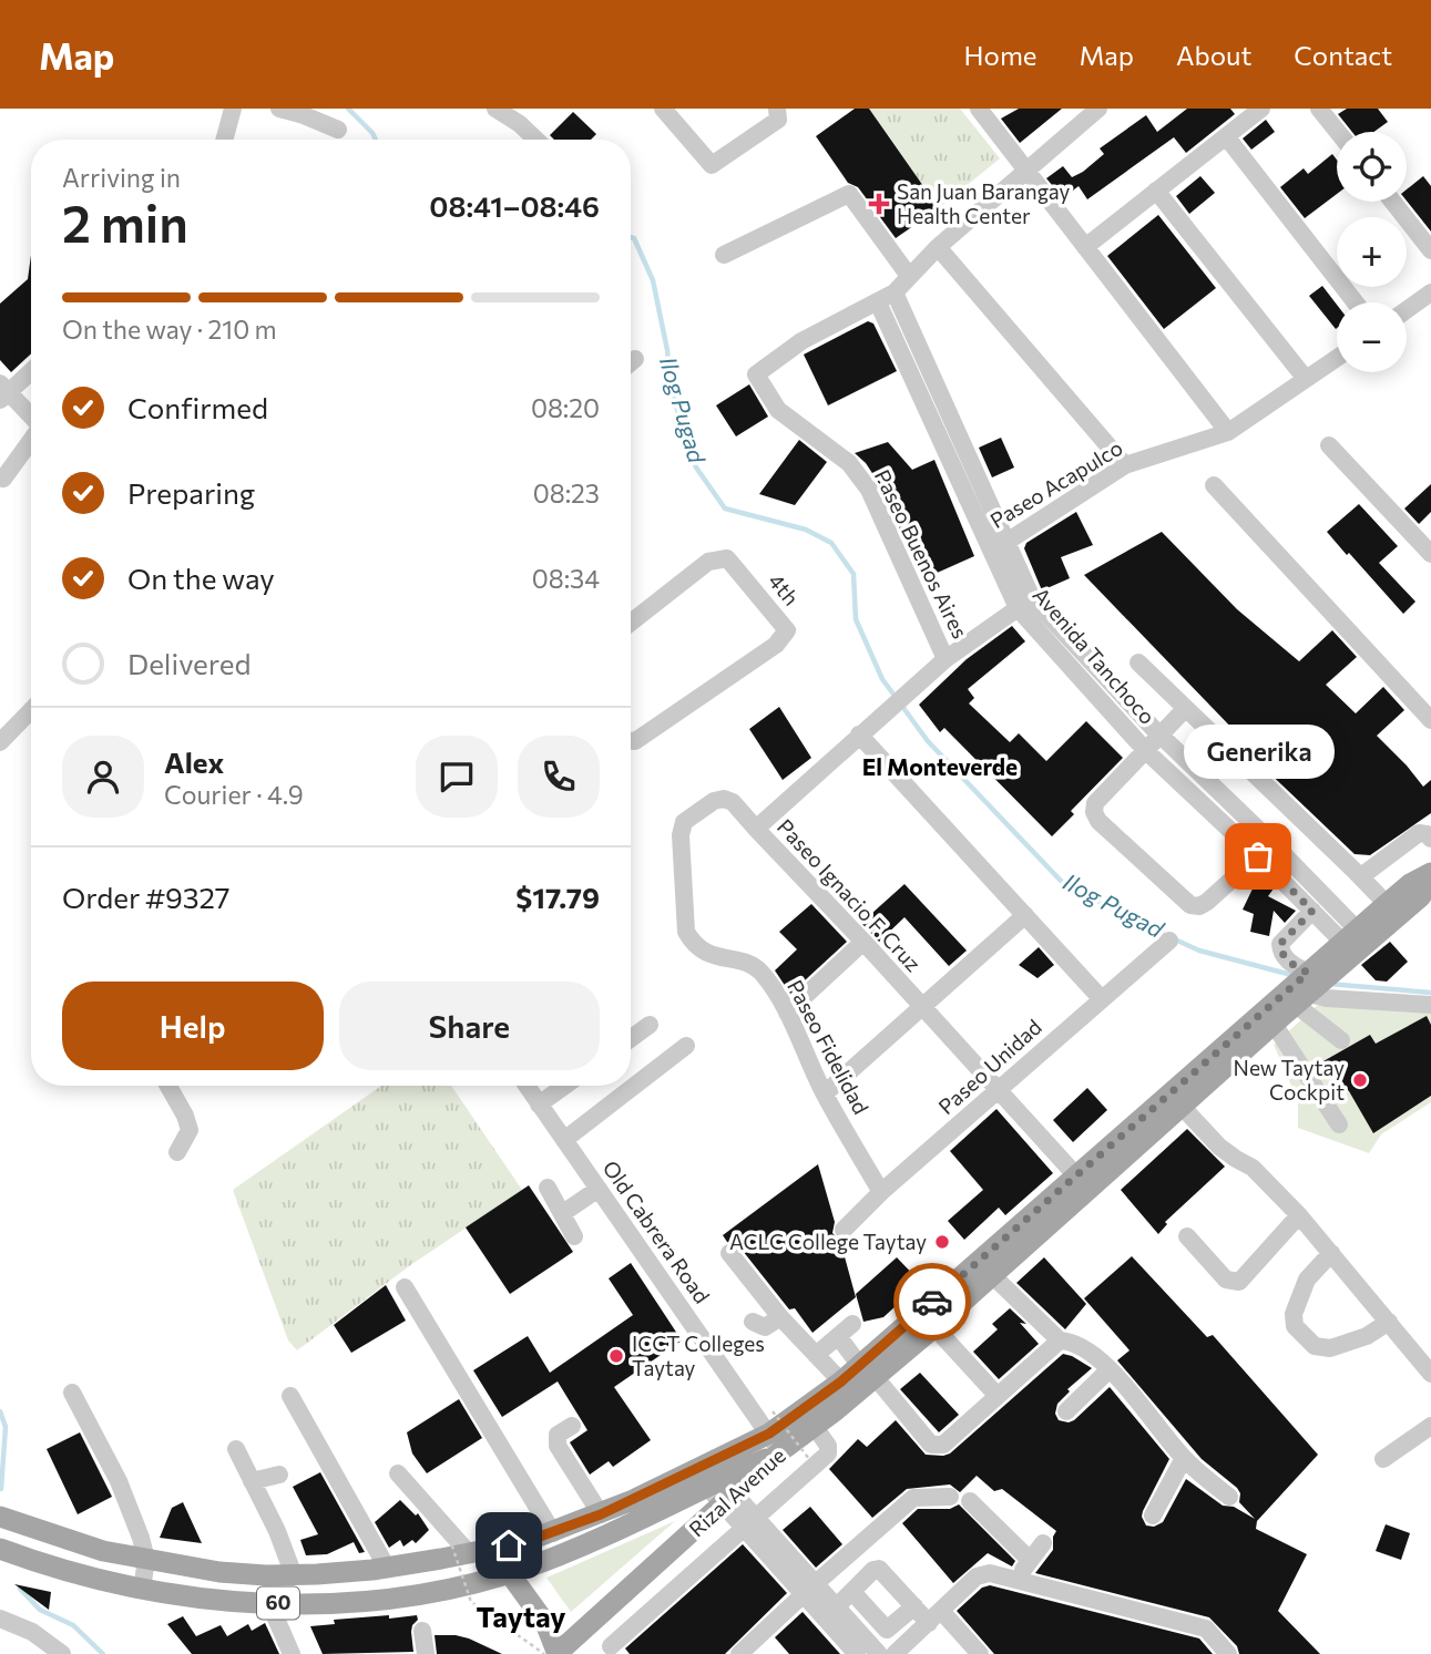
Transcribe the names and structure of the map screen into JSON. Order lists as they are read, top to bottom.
{
  "streets": {
    "main road": ["Rizal Avenue", "60"],
    "street": [
      "Paseo Acapulco",
      "Paseo Buenos Aires",
      "4th",
      "Avenida Tanchoco",
      "Paseo Ignacio F. Cruz",
      "Paseo Fidelidad",
      "Paseo Unidad",
      "Old Cabrera Road"
    ]
  },
  "crossings": [
    ["Paseo Acapulco", "Avenida Tanchoco"],
    ["Paseo Buenos Aires", "Avenida Tanchoco"],
    ["Paseo Buenos Aires", "Paseo Ignacio F. Cruz"],
    ["Avenida Tanchoco", "Paseo Ignacio F. Cruz"],
    ["Paseo Ignacio F. Cruz", "Paseo Fidelidad"],
    ["Paseo Ignacio F. Cruz", "Paseo Unidad"],
    ["Paseo Fidelidad", "Paseo Unidad"],
    ["Old Cabrera Road", "Rizal Avenue"],
    ["Old Cabrera Road", "60"],
    ["Rizal Avenue", "60"]
  ],
  "districts": ["El Monteverde", "Taytay"],
  "water": ["Ilog Pugad"],
  "places": {
    "health": ["San Juan Barangay Health Center"],
    "other": [
      "Generika",
      "New Taytay Cockpit",
      "ACLC College Taytay",
      "ICCT Colleges Taytay"
    ]
  },
  "page": {
    "header": "Map",
    "nav": [
      "Home",
      "Map",
      "About",
      "Contact"
    ],
    "map_buttons": ["+", "−"],
    "heading": ["2 min", "Arriving in", "08:41–08:46"],
    "panel": [
      "Alex",
      "Courier · 4.9",
      "Order #9327",
      "$17.79"
    ],
    "bar": "On the way · 210 m",
    "list": [
      ["Confirmed", "08:20"],
      ["Preparing", "08:23"],
      ["On the way", "08:34"],
      "Delivered"
    ],
    "bubble": "Generika",
    "buttons": ["Help", "Share"]
  }
}
